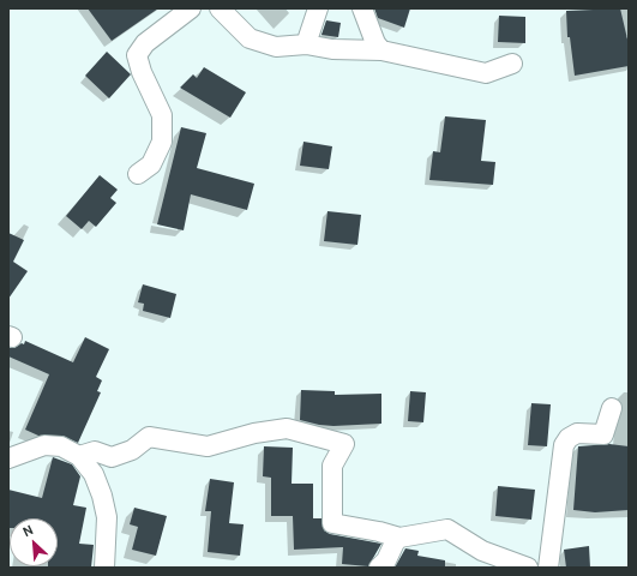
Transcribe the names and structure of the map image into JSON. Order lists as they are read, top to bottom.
{
  "north": "top left"
}
